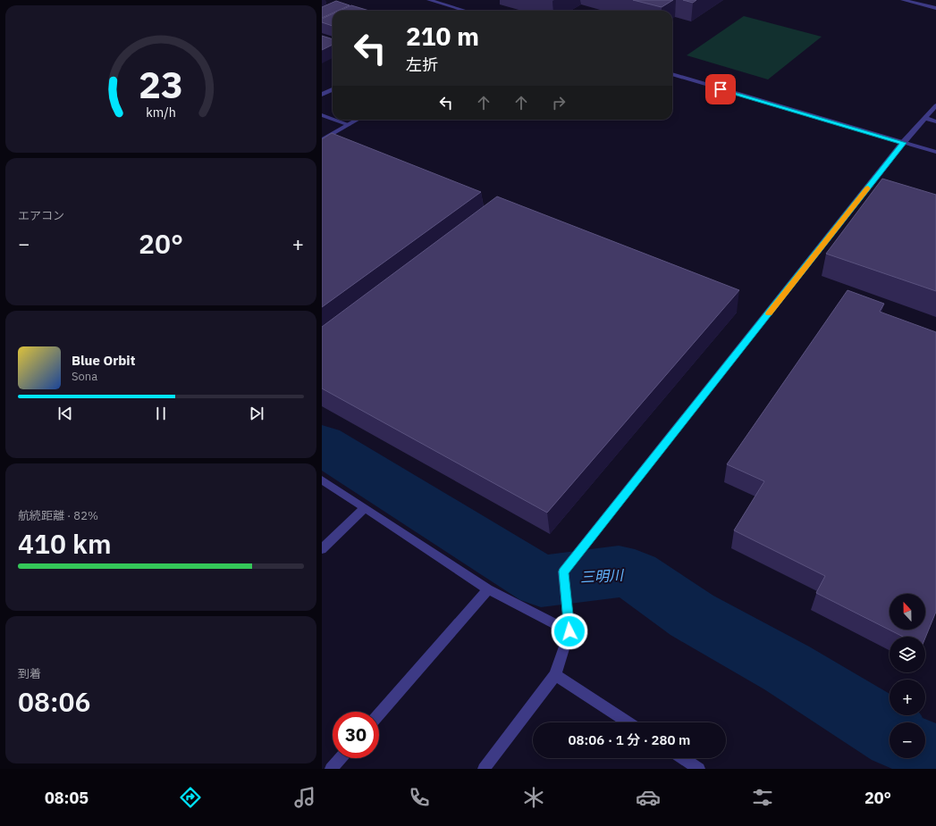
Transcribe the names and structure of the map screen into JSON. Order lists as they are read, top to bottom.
{
  "water": ["三明川"],
  "north": "top",
  "page": {
    "turn": ["210 m", "左折"],
    "tile": [
      "エアコン",
      ["航続距離 · 82%", "410 km"],
      ["到着", "08:06"]
    ],
    "heat": ["−", "20°", "+"],
    "song": ["Blue Orbit", "Sona"],
    "map_buttons": ["+", "−"],
    "limit": "30",
    "trip": "08:06 · 1 分 · 280 m",
    "tabs": ["08:05", "20°"],
    "gauge": ["23", "km/h"]
  }
}
